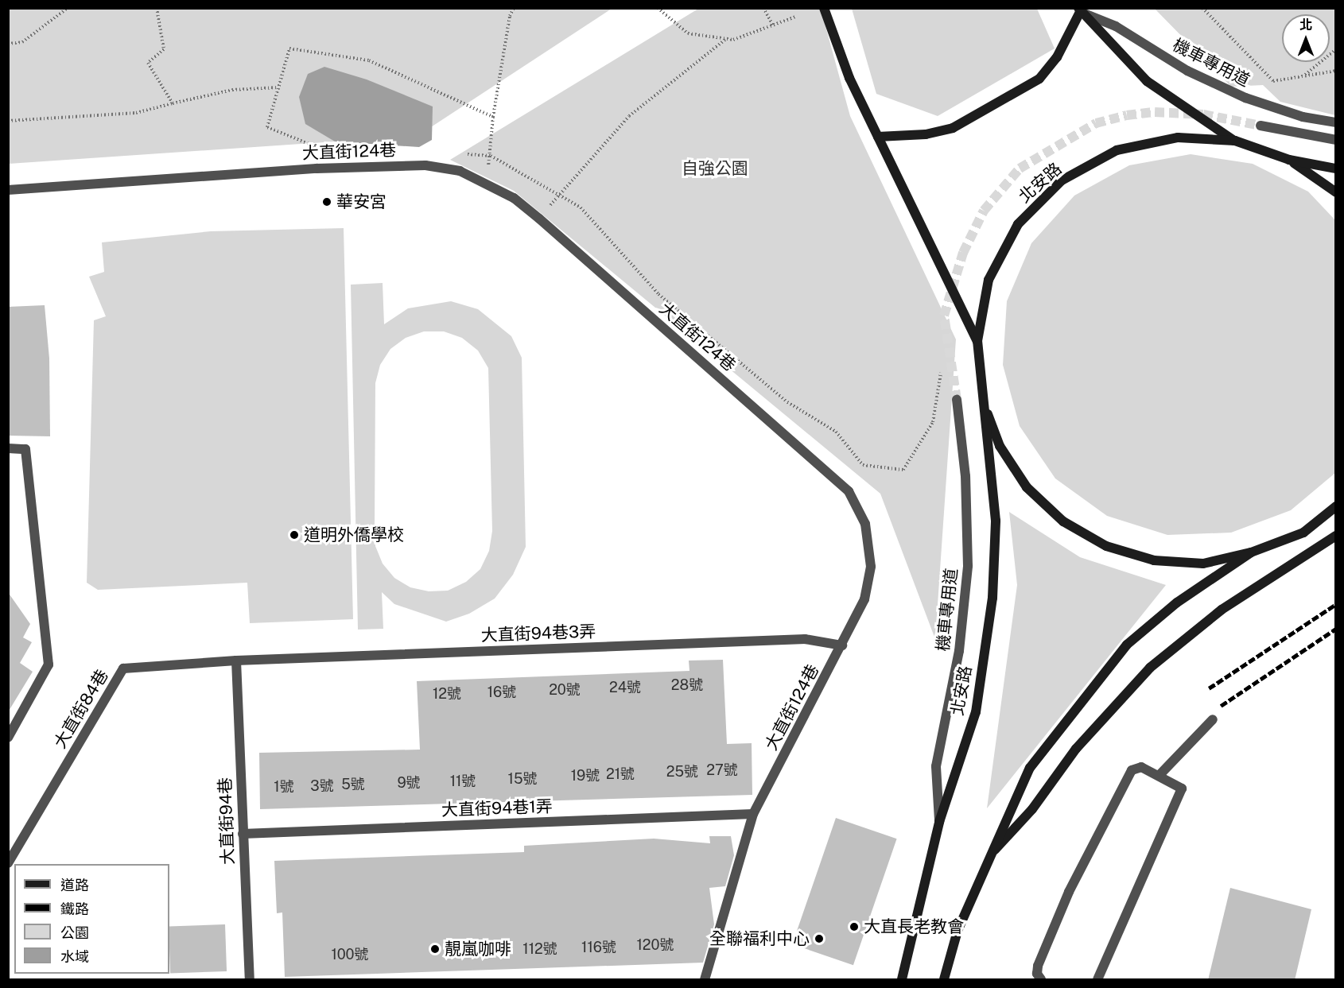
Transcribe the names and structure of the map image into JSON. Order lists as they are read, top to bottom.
{
  "streets": {
    "main road": ["北安路"],
    "street": [
      "機車專用道",
      "大直街124巷",
      "大直街94巷3弄",
      "大直街84巷",
      "大直街94巷1弄",
      "大直街94巷"
    ]
  },
  "crossings": [
    ["機車專用道", "北安路"],
    ["大直街124巷", "大直街94巷3弄"],
    ["大直街124巷", "大直街94巷1弄"],
    ["大直街94巷3弄", "大直街84巷"],
    ["大直街94巷3弄", "大直街94巷"],
    ["大直街84巷", "大直街94巷"],
    ["大直街94巷1弄", "大直街94巷"]
  ],
  "parks": ["自強公園"],
  "places": [
    "華安宮",
    "道明外僑學校",
    "大直長老教會",
    "全聯福利中心",
    "靚嵐咖啡"
  ],
  "house_numbers": [
    "28號",
    "24號",
    "20號",
    "16號",
    "12號",
    "27號",
    "25號",
    "21號",
    "19號",
    "15號",
    "11號",
    "9號",
    "5號",
    "3號",
    "1號",
    "120號",
    "116號",
    "112號",
    "100號"
  ],
  "legend": [
    "道路",
    "鐵路",
    "公園",
    "水域"
  ],
  "north": "top"
}
